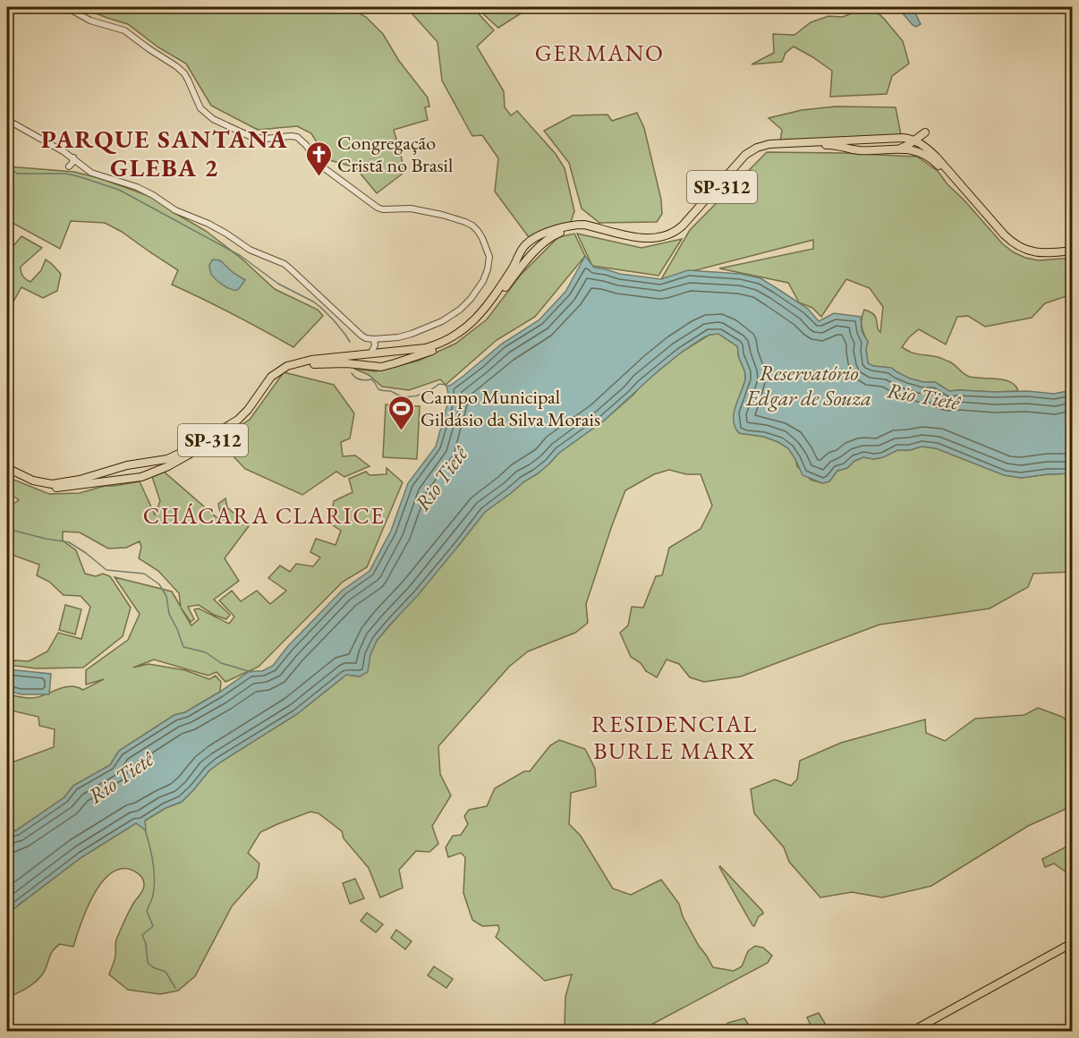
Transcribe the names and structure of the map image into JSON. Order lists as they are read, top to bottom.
{
  "streets": {
    "main road": ["SP-312"]
  },
  "districts": [
    "GERMANO",
    "PARQUE SANTANA GLEBA 2",
    "CHÁCARA CLARICE",
    "RESIDENCIAL BURLE MARX"
  ],
  "water": ["Reservatório Edgar de Souza", "Rio Tietê"],
  "places": {
    "church": ["Congregação Cristã no Brasil"],
    "sports": ["Campo Municipal Gildásio da Silva Morais"]
  }
}
